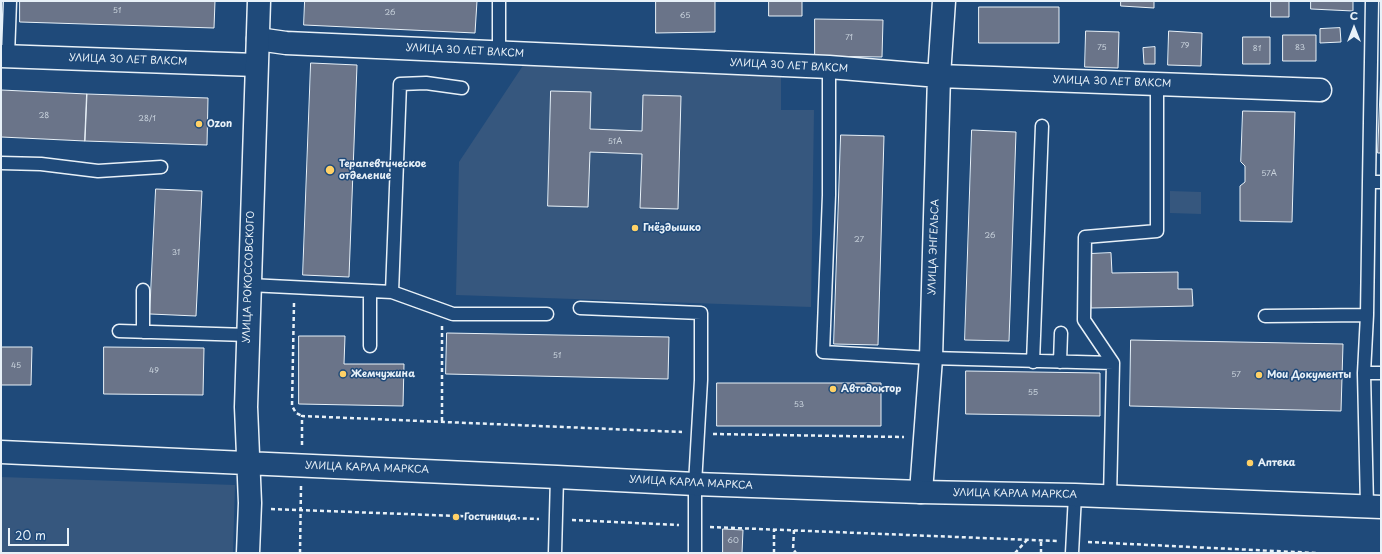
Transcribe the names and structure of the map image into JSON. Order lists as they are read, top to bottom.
{
  "streets": {
    "street": [
      "УЛИЦА 30 ЛЕТ ВЛКСМ",
      "УЛИЦА ЭНГЕЛЬСА",
      "УЛИЦА РОКОССОВСКОГО",
      "УЛИЦА КАРЛА МАРКСА"
    ]
  },
  "crossings": [
    ["УЛИЦА 30 ЛЕТ ВЛКСМ", "УЛИЦА ЭНГЕЛЬСА"],
    ["УЛИЦА 30 ЛЕТ ВЛКСМ", "УЛИЦА РОКОССОВСКОГО"],
    ["УЛИЦА ЭНГЕЛЬСА", "УЛИЦА КАРЛА МАРКСА"],
    ["УЛИЦА РОКОССОВСКОГО", "УЛИЦА КАРЛА МАРКСА"]
  ],
  "places": [
    "Ozon",
    "Терапевтическое отделение",
    "Гнёздышко",
    "Жемчужина",
    "Мои Документы",
    "Автодоктор",
    "Аптека",
    "Гостиница"
  ],
  "house_numbers": [
    "51",
    "26",
    "65",
    "71",
    "79",
    "75",
    "83",
    "81",
    "28",
    "28/1",
    "51А",
    "57А",
    "26",
    "27",
    "31",
    "51",
    "45",
    "49",
    "57",
    "55",
    "53",
    "60"
  ],
  "scale_bar": "20 m",
  "north": "top"
}
